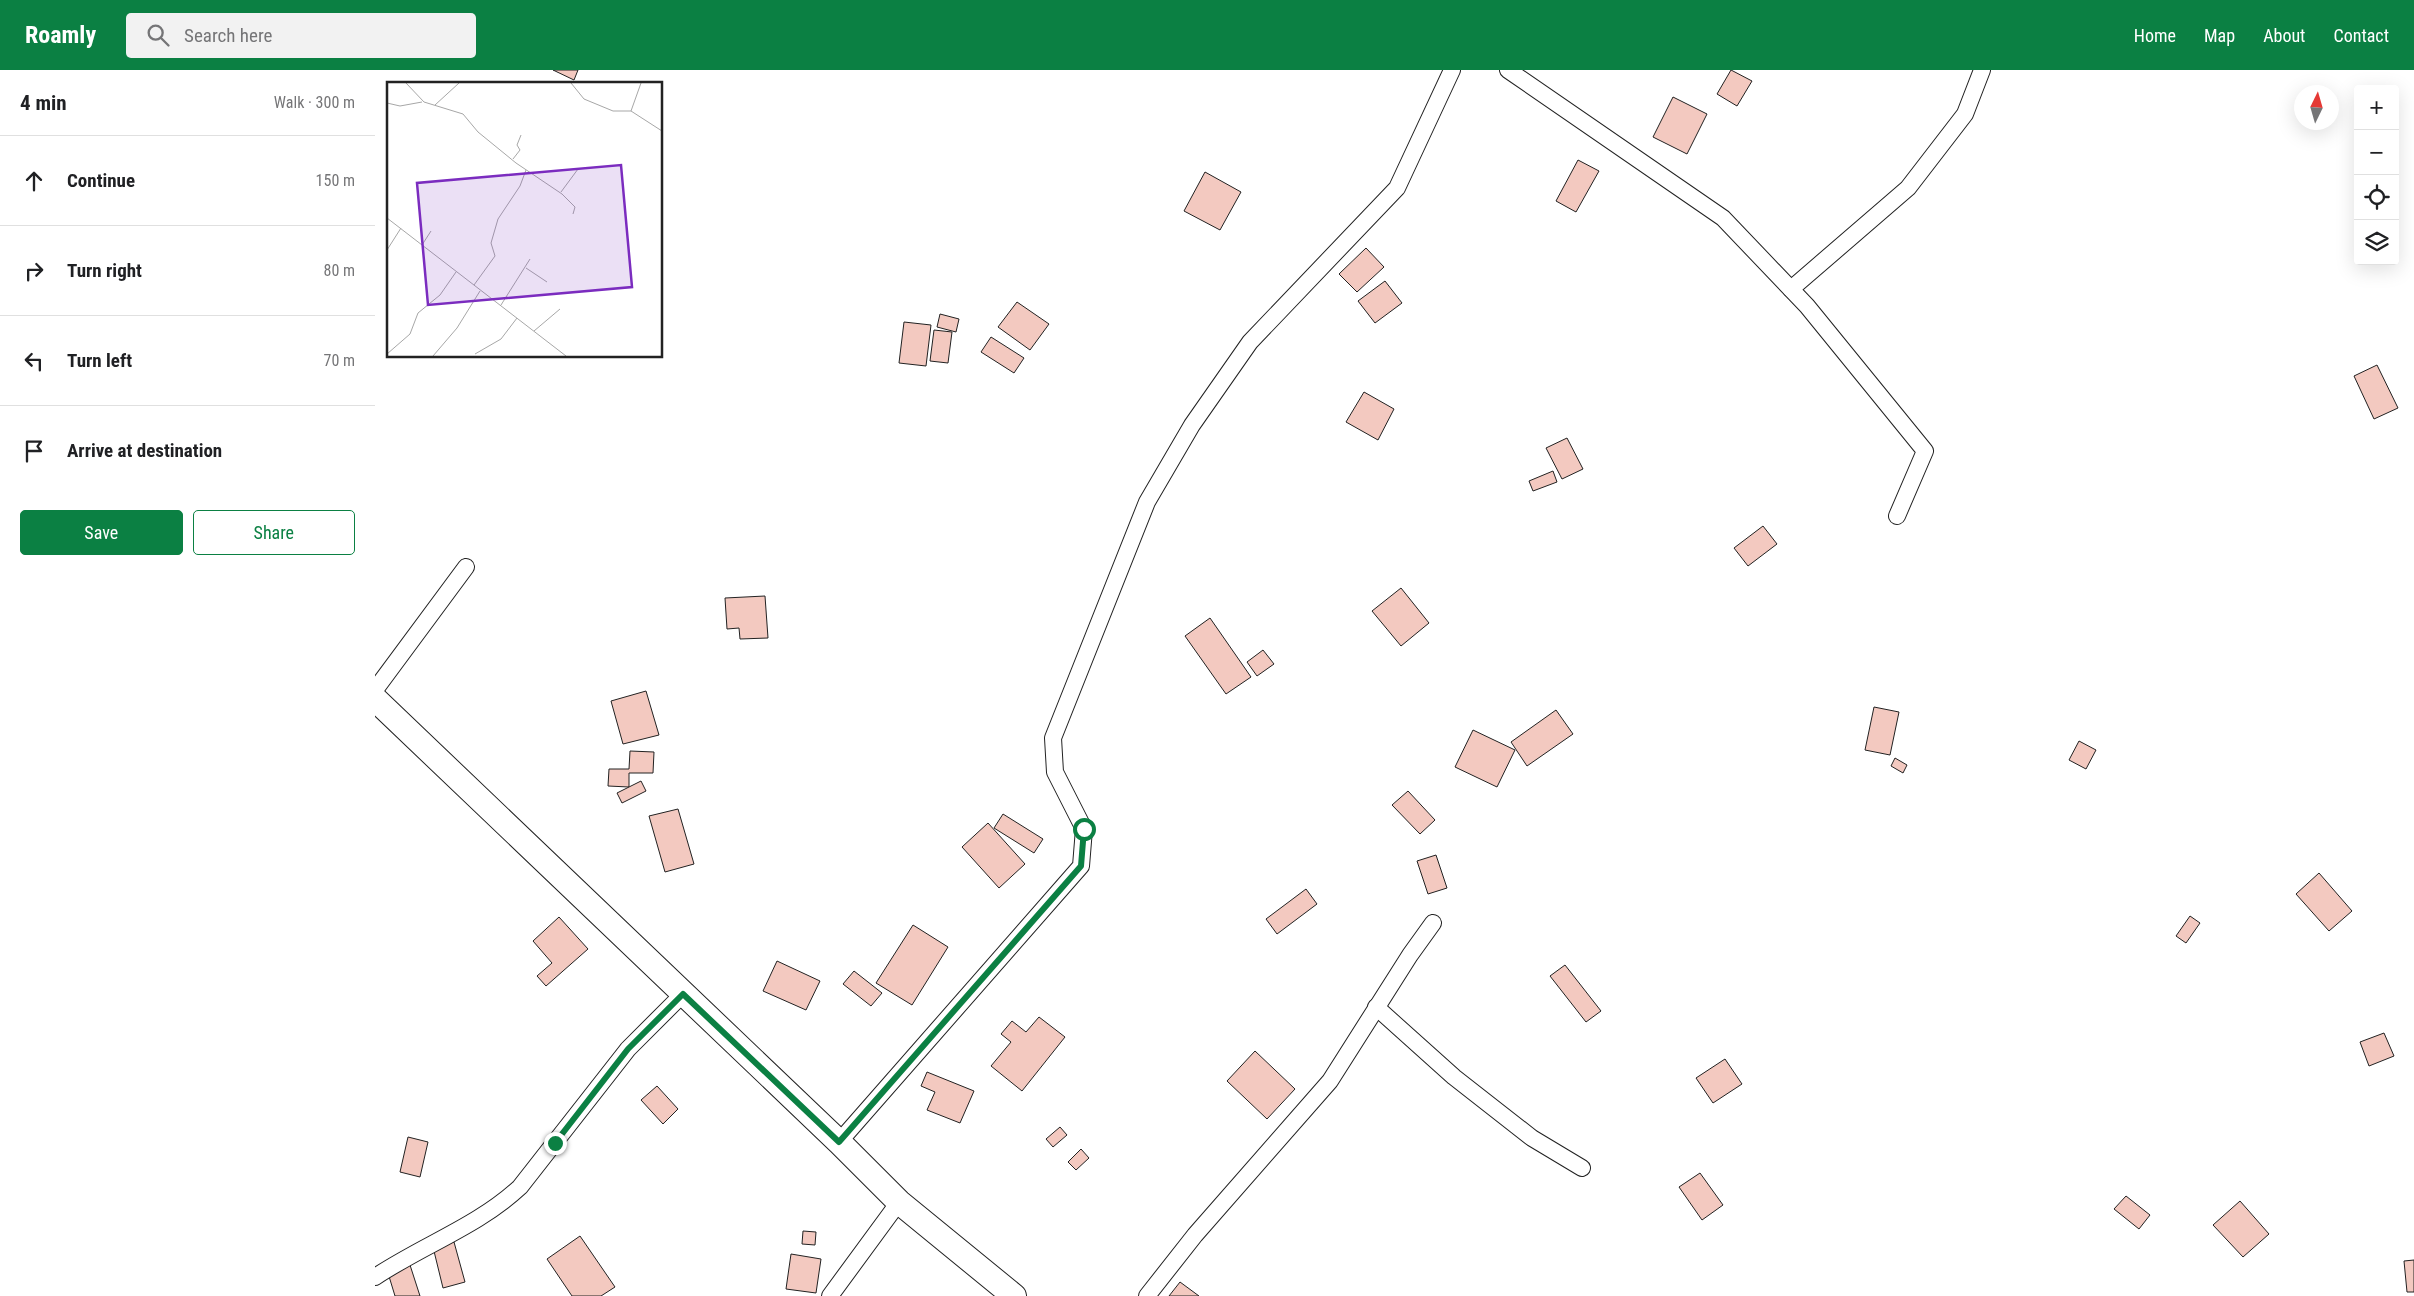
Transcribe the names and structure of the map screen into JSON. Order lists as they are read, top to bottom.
{
  "north": "top",
  "page": {
    "header": "Roamly",
    "search": "Search here",
    "nav": [
      "Home",
      "Map",
      "About",
      "Contact"
    ],
    "heading": ["4 min", "Walk · 300 m"],
    "map_buttons": ["+", "−"],
    "list": [
      ["Continue", "150 m"],
      ["Turn right", "80 m"],
      ["Turn left", "70 m"],
      "Arrive at destination"
    ],
    "buttons": ["Save", "Share"]
  }
}
